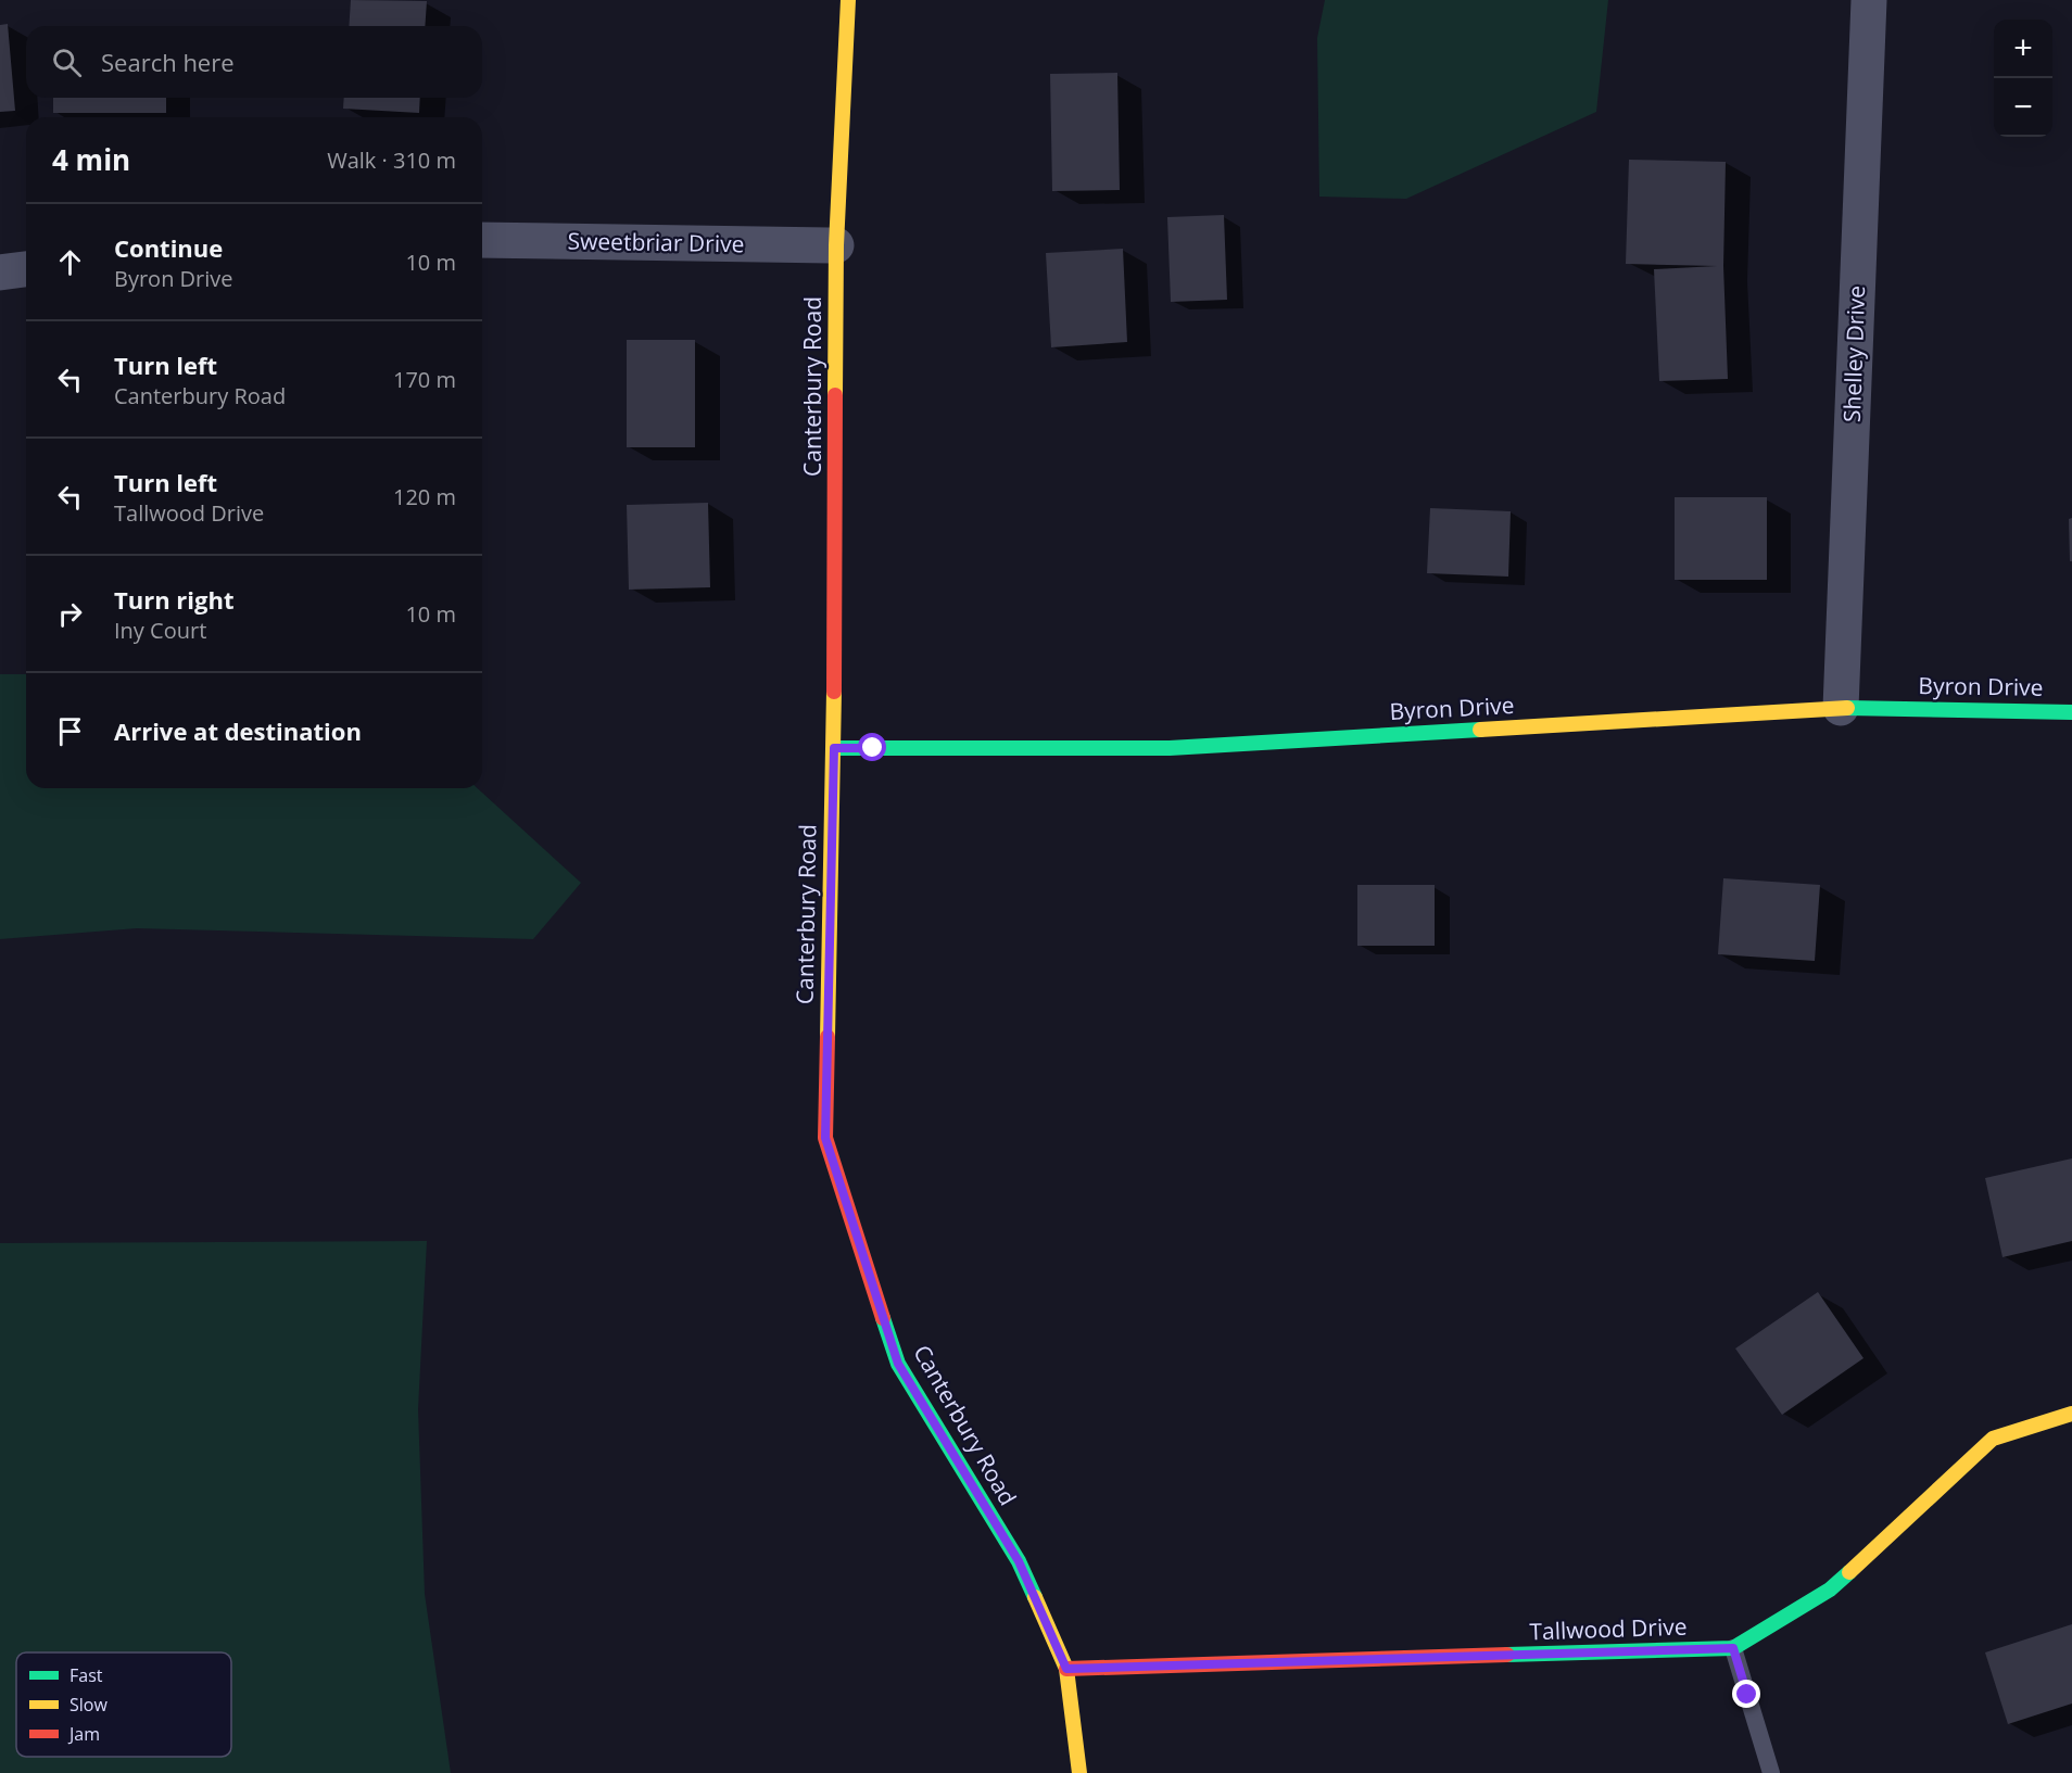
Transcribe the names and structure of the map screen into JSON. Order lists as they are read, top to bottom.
{
  "streets": {
    "street": [
      "Sweetbriar Drive",
      "Shelley Drive",
      "Canterbury Road",
      "Byron Drive",
      "Tallwood Drive"
    ]
  },
  "crossings": [
    ["Sweetbriar Drive", "Canterbury Road"],
    ["Shelley Drive", "Byron Drive"],
    ["Canterbury Road", "Byron Drive"],
    ["Canterbury Road", "Tallwood Drive"]
  ],
  "legend": ["Fast", "Slow", "Jam"],
  "page": {
    "map_buttons": ["+", "−"],
    "search": "Search here",
    "heading": ["4 min", "Walk · 310 m"],
    "list": [
      ["Continue", "Byron Drive", "10 m"],
      ["Turn left", "Canterbury Road", "170 m"],
      ["Turn left", "Tallwood Drive", "120 m"],
      ["Turn right", "Iny Court", "10 m"],
      "Arrive at destination"
    ]
  }
}
